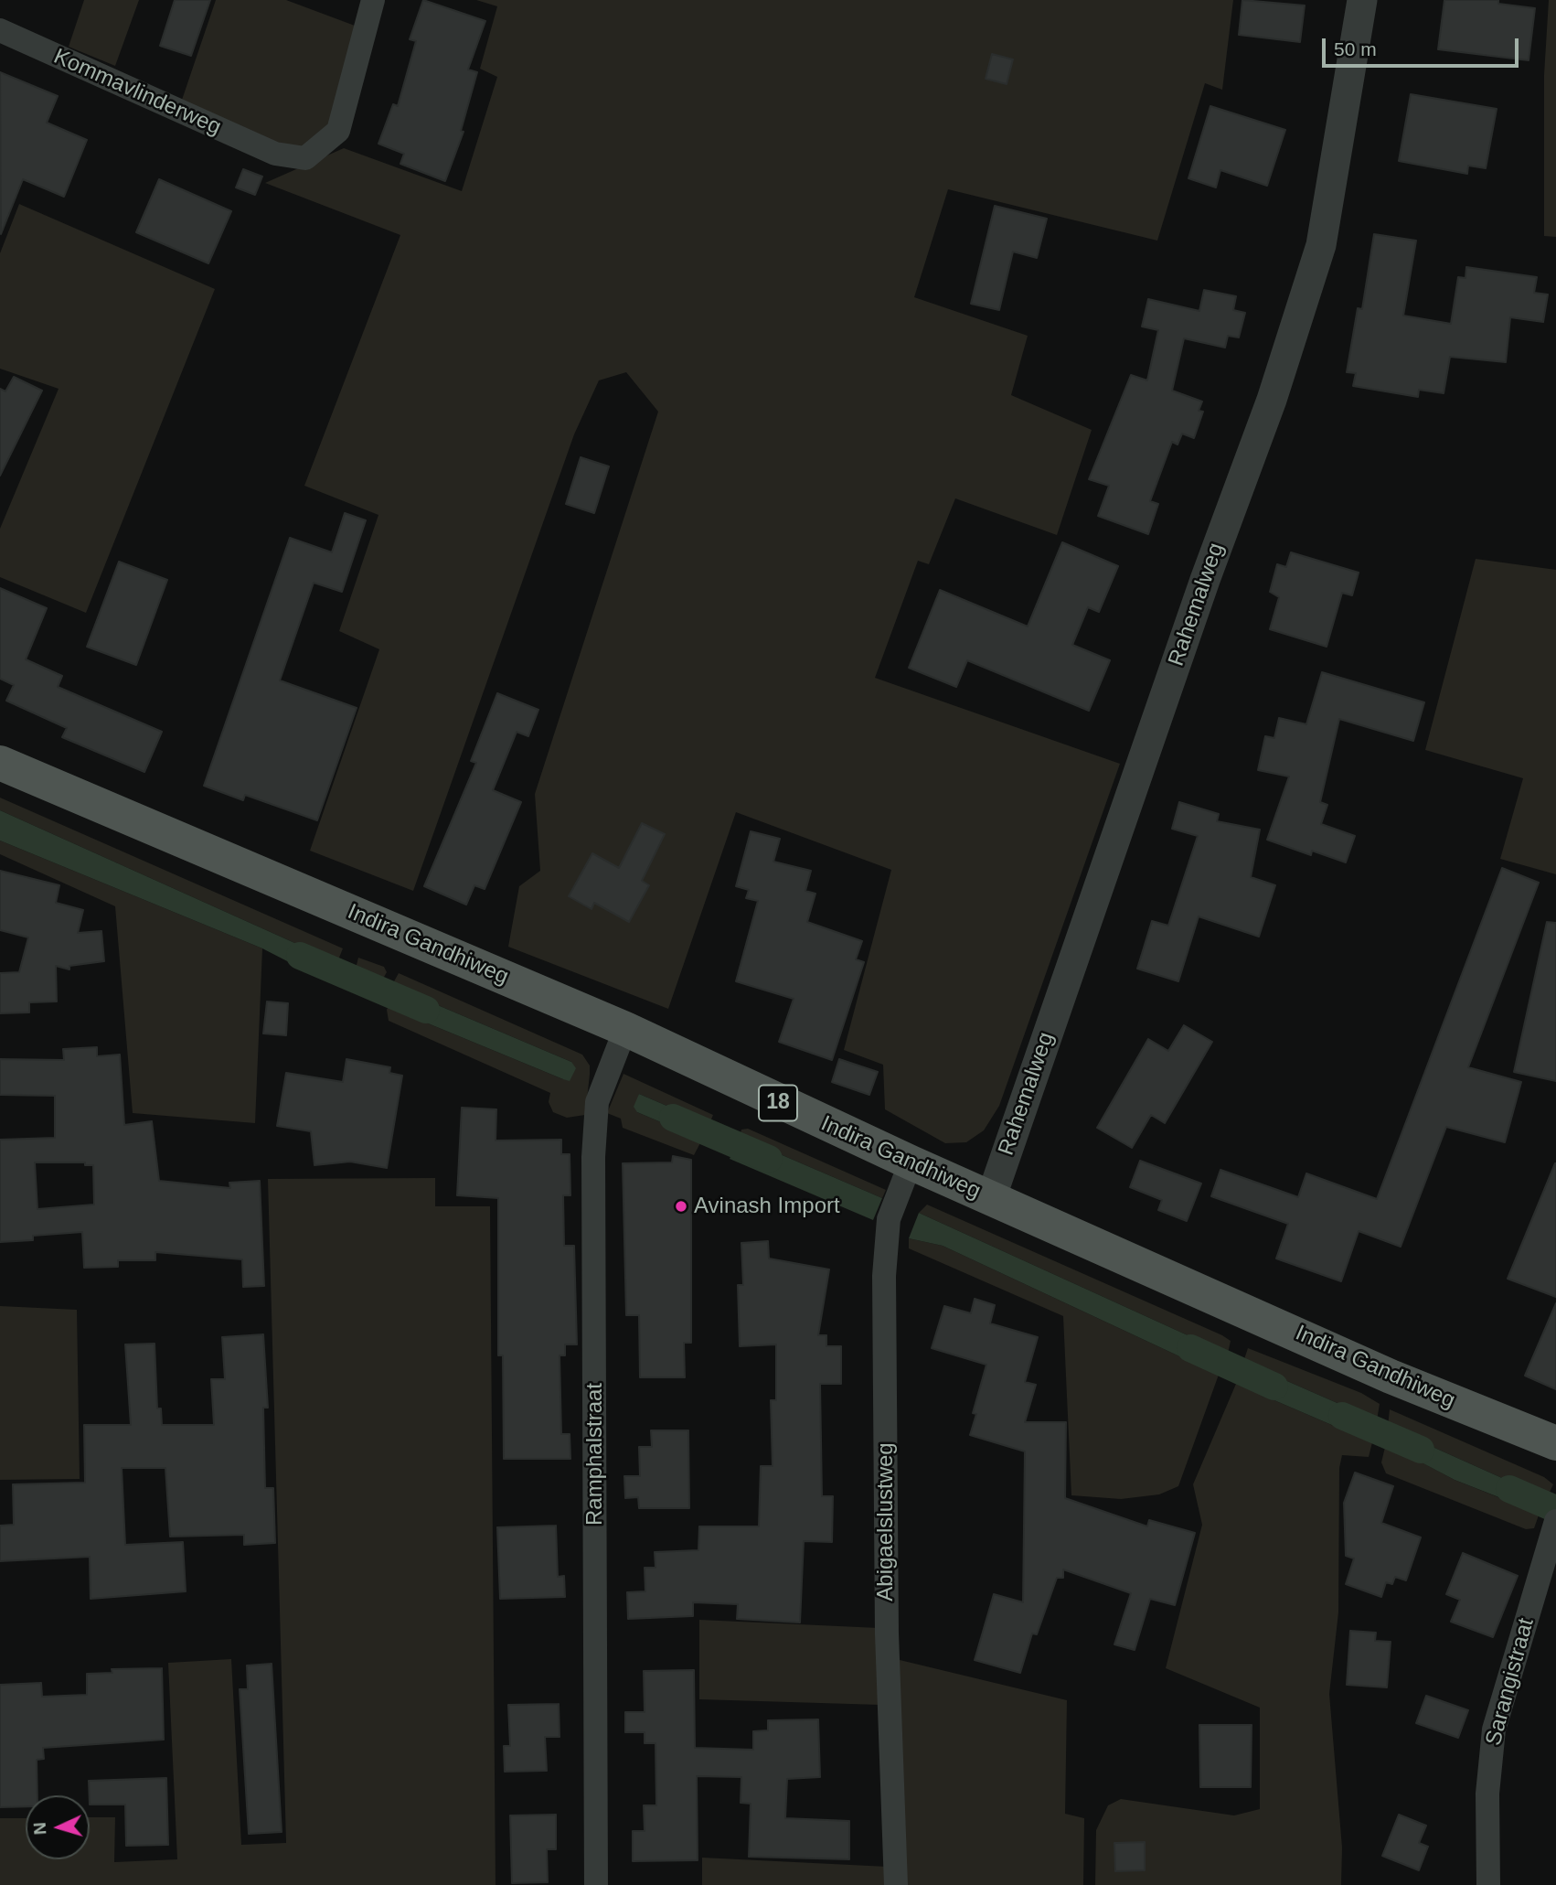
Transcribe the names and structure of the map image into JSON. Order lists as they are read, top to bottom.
{
  "streets": {
    "main road": ["Indira Gandhiweg", "18"],
    "street": [
      "Kommavlinderweg",
      "Rahemalweg",
      "Ramphalstraat",
      "Abigaelslustweg",
      "Sarangistraat"
    ]
  },
  "crossings": [
    ["Rahemalweg", "Indira Gandhiweg"],
    ["Indira Gandhiweg", "Ramphalstraat"],
    ["Indira Gandhiweg", "Abigaelslustweg"]
  ],
  "places": ["Avinash Import"],
  "scale_bar": "50 m",
  "north": "left"
}
